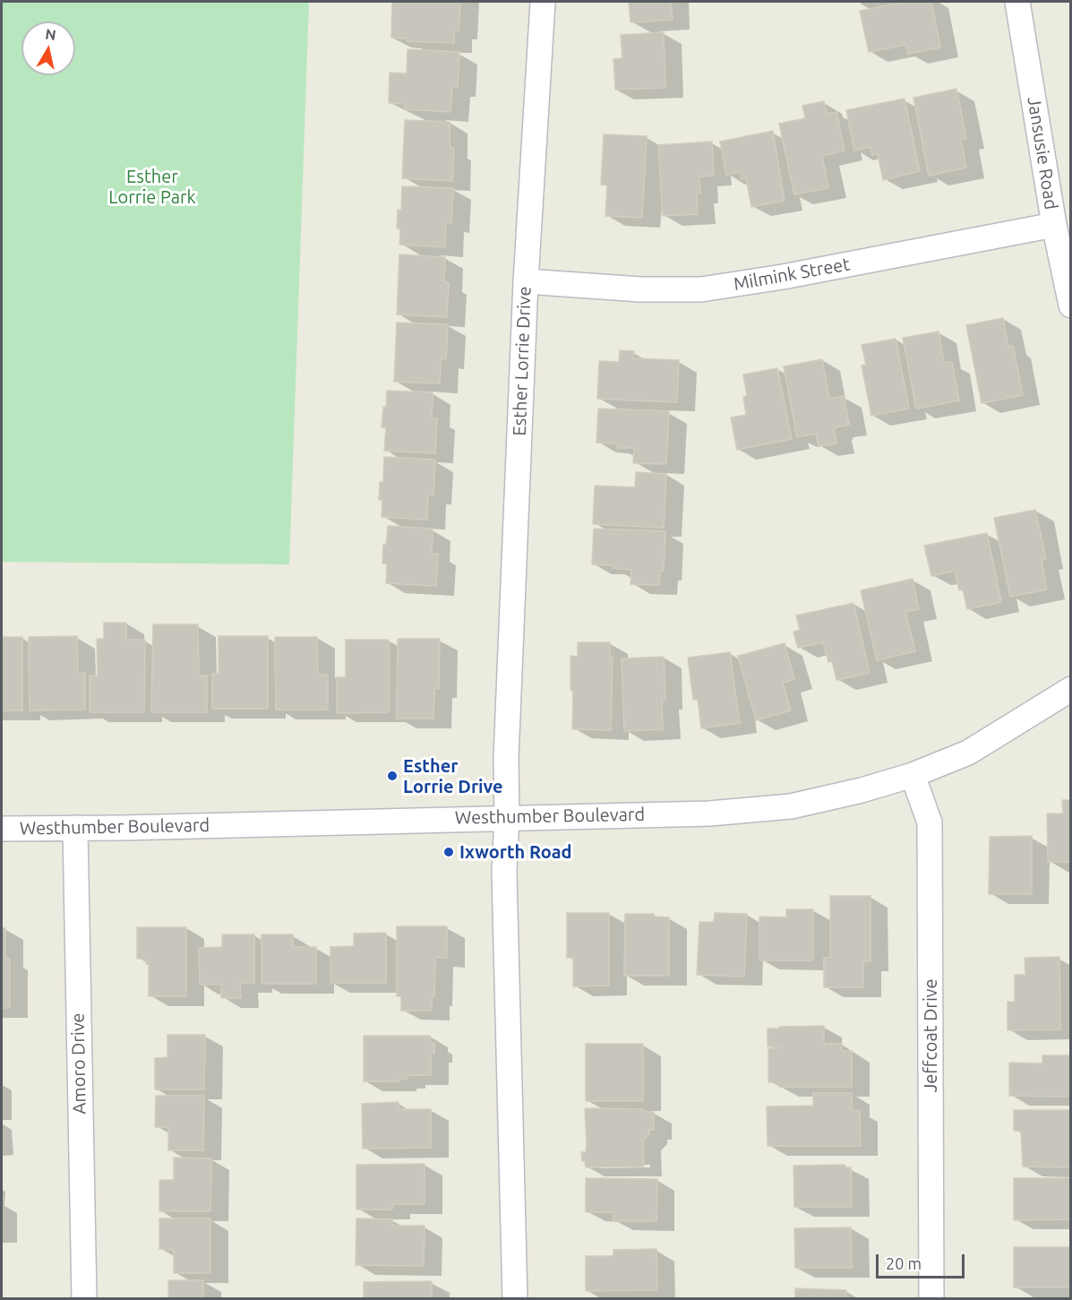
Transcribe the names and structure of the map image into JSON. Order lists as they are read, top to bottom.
{
  "streets": {
    "street": [
      "Jansusie Road",
      "Milmink Street",
      "Esther Lorrie Drive",
      "Westhumber Boulevard",
      "Jeffcoat Drive",
      "Amoro Drive"
    ]
  },
  "crossings": [
    ["Jansusie Road", "Milmink Street"],
    ["Milmink Street", "Esther Lorrie Drive"],
    ["Esther Lorrie Drive", "Westhumber Boulevard"],
    ["Westhumber Boulevard", "Jeffcoat Drive"],
    ["Westhumber Boulevard", "Amoro Drive"]
  ],
  "parks": ["Esther Lorrie Park"],
  "places": ["Esther Lorrie Drive", "Ixworth Road"],
  "scale_bar": "20 m",
  "north": "top"
}
